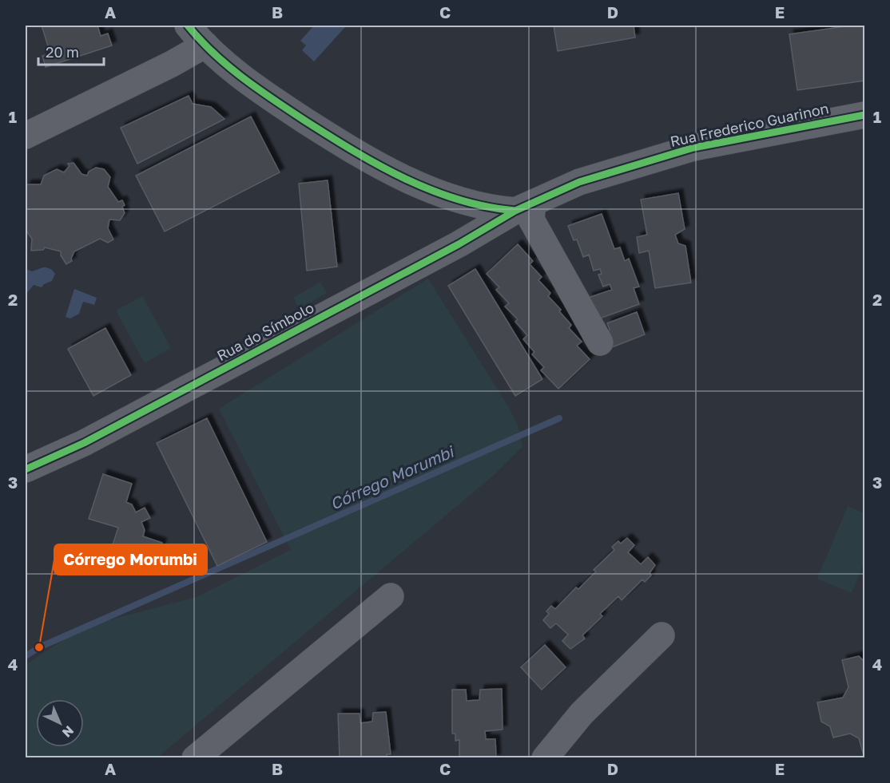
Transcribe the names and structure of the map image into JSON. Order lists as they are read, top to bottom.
{
  "streets": {
    "street": ["Rua Frederico Guarinon", "Rua do Símbolo"]
  },
  "crossings": [
    ["Rua Frederico Guarinon", "Rua do Símbolo"]
  ],
  "water": ["Córrego Morumbi"],
  "places": ["Córrego Morumbi"],
  "scale_bar": "20 m",
  "north": "bottom right",
  "grid": {
    "columns": [
      "A",
      "B",
      "C",
      "D",
      "E"
    ],
    "rows": [
      "1",
      "2",
      "3",
      "4"
    ]
  }
}
